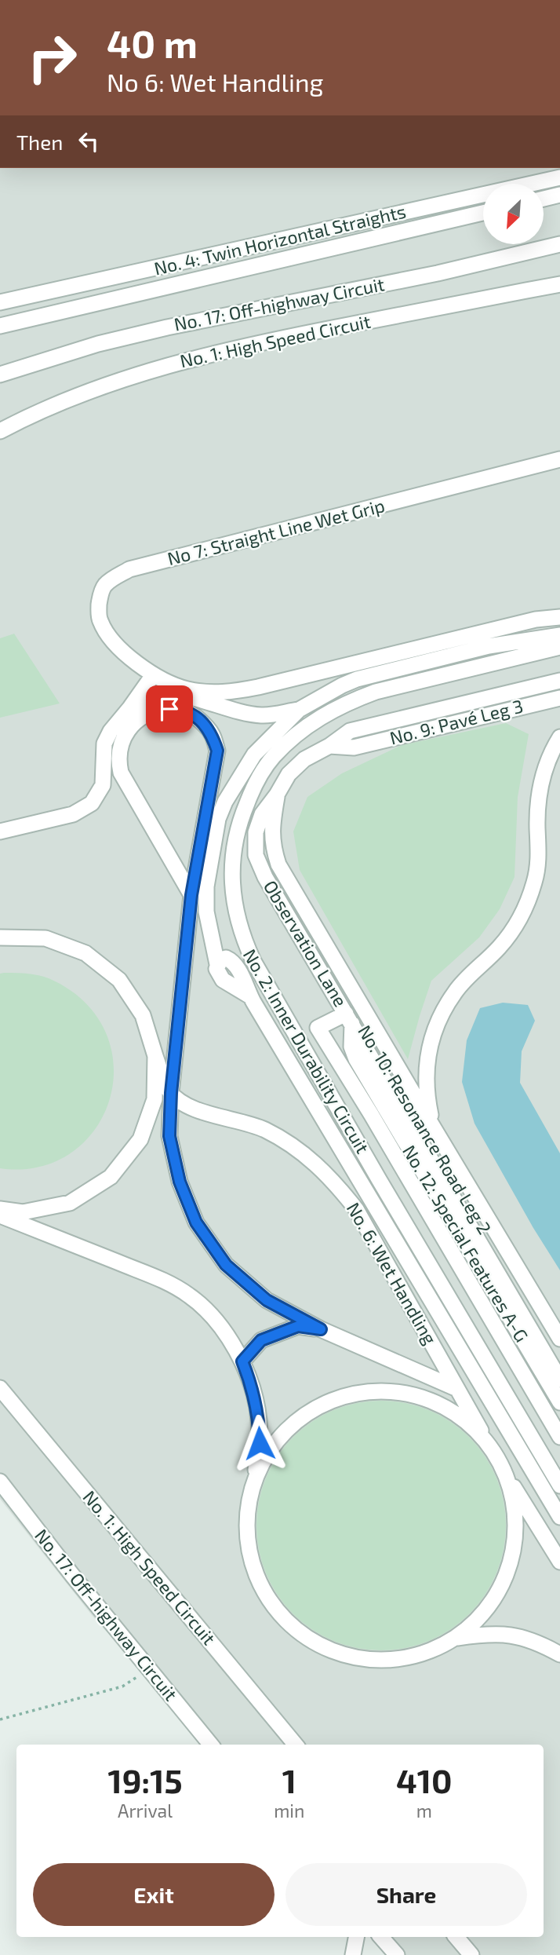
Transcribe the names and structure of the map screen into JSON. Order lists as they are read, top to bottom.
{
  "streets": {
    "street": [
      "No. 4: Twin Horizontal Straights",
      "No. 17: Off-highway Circuit",
      "No. 1: High Speed Circuit",
      "No 7: Straight Line Wet Grip",
      "No. 9: Pavé Leg 3",
      "Observation Lane",
      "No. 2: Inner Durability Circuit",
      "No. 10: Resonance Road Leg 2",
      "No. 12: Special Features A-G",
      "No. 6: Wet Handling"
    ]
  },
  "crossings": [
    ["No. 9: Pavé Leg 3", "Observation Lane"],
    ["Observation Lane", "No. 12: Special Features A-G"]
  ],
  "north": "bottom left",
  "page": {
    "turn": ["40 m", "No 6: Wet Handling"],
    "then": "Then",
    "eta": [
      "19:15",
      "Arrival",
      "1",
      "min",
      "410",
      "m"
    ],
    "buttons": ["Exit", "Share"]
  }
}
